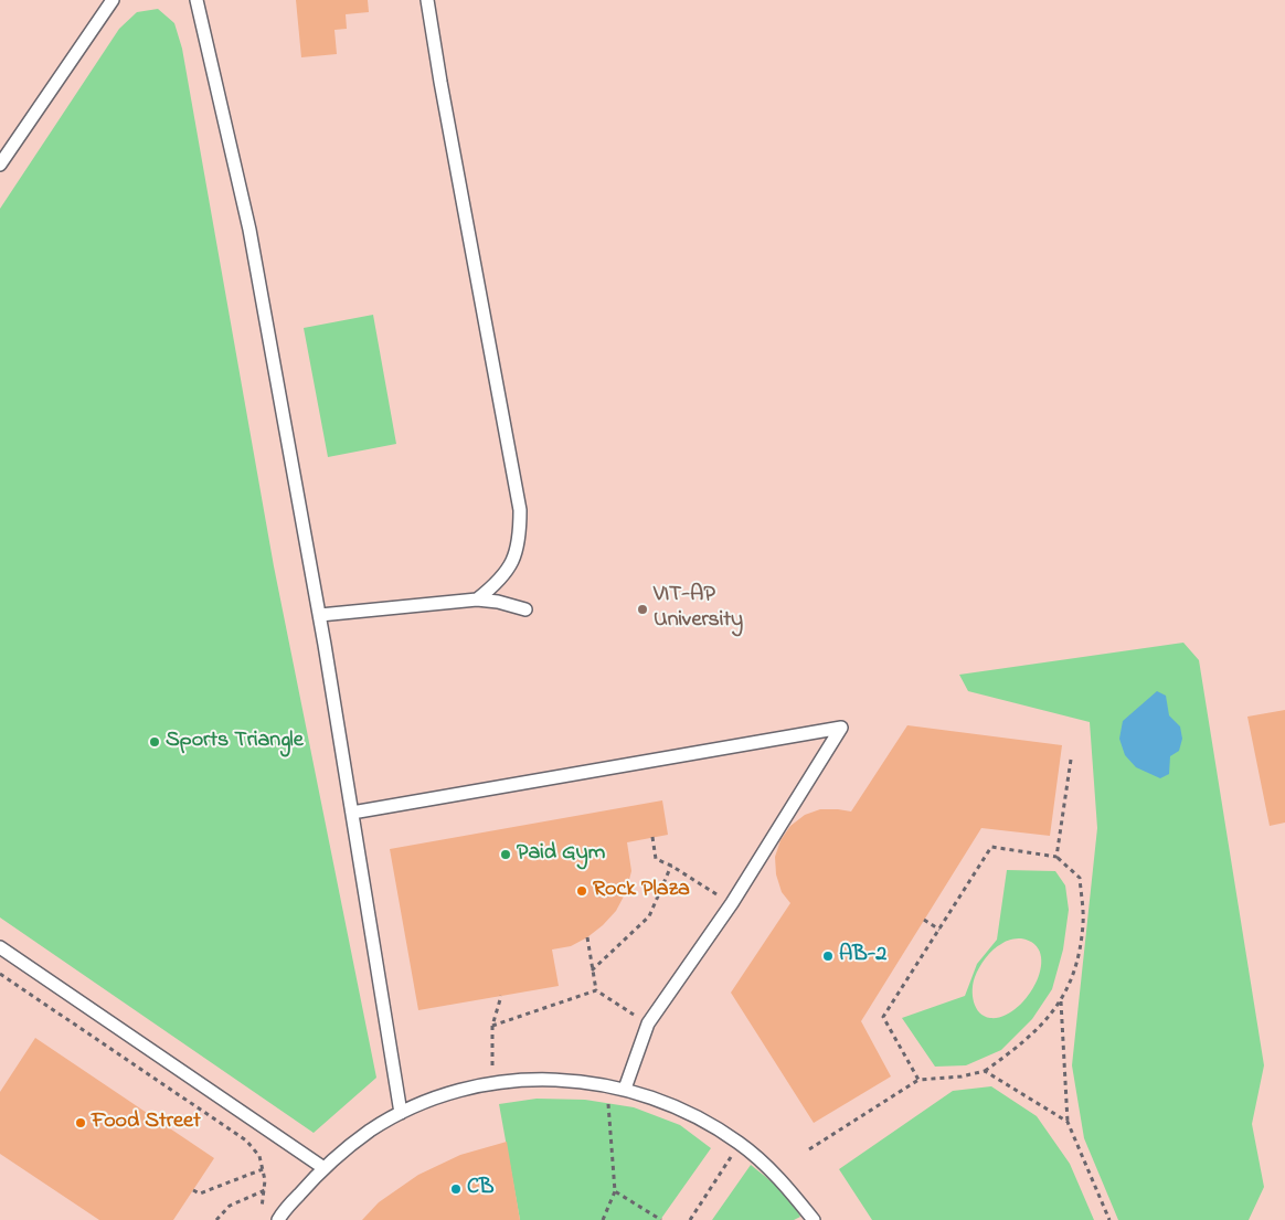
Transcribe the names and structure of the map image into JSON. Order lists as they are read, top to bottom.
{
  "places": [
    "VIT-AP University",
    "Sports Triangle",
    "Paid Gym",
    "Rock Plaza",
    "AB-2",
    "Food Street",
    "CB"
  ]
}
